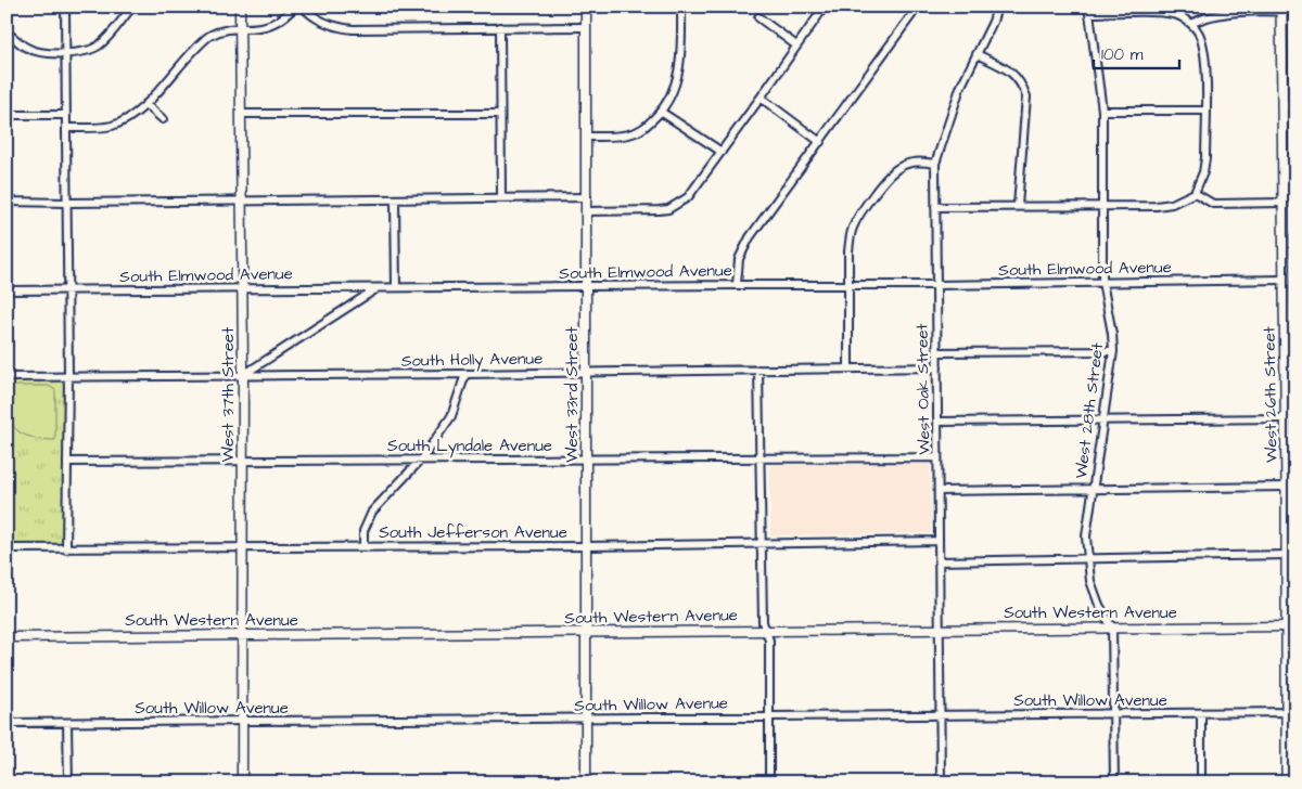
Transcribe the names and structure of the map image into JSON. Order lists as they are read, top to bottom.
{
  "streets": {
    "main road": ["West 26th Street"],
    "street": [
      "South Elmwood Avenue",
      "South Holly Avenue",
      "West Oak Street",
      "West 37th Street",
      "West 33rd Street",
      "West 28th Street",
      "South Lyndale Avenue",
      "South Jefferson Avenue",
      "South Western Avenue",
      "South Willow Avenue"
    ]
  },
  "crossings": [
    ["South Elmwood Avenue", "West Oak Street"],
    ["South Elmwood Avenue", "West 37th Street"],
    ["South Elmwood Avenue", "West 33rd Street"],
    ["South Elmwood Avenue", "West 26th Street"],
    ["South Elmwood Avenue", "West 28th Street"],
    ["South Holly Avenue", "West Oak Street"],
    ["South Holly Avenue", "West 37th Street"],
    ["South Holly Avenue", "West 33rd Street"],
    ["West Oak Street", "South Lyndale Avenue"],
    ["West Oak Street", "South Jefferson Avenue"],
    ["West Oak Street", "South Western Avenue"],
    ["West Oak Street", "South Willow Avenue"],
    ["West 37th Street", "South Lyndale Avenue"],
    ["West 37th Street", "South Jefferson Avenue"],
    ["West 37th Street", "South Western Avenue"],
    ["West 37th Street", "South Willow Avenue"],
    ["West 33rd Street", "South Lyndale Avenue"],
    ["West 33rd Street", "South Jefferson Avenue"],
    ["West 33rd Street", "South Western Avenue"],
    ["West 33rd Street", "South Willow Avenue"],
    ["West 26th Street", "South Western Avenue"],
    ["West 26th Street", "South Willow Avenue"],
    ["West 28th Street", "South Western Avenue"],
    ["West 28th Street", "South Willow Avenue"]
  ],
  "scale_bar": "100 m"
}
